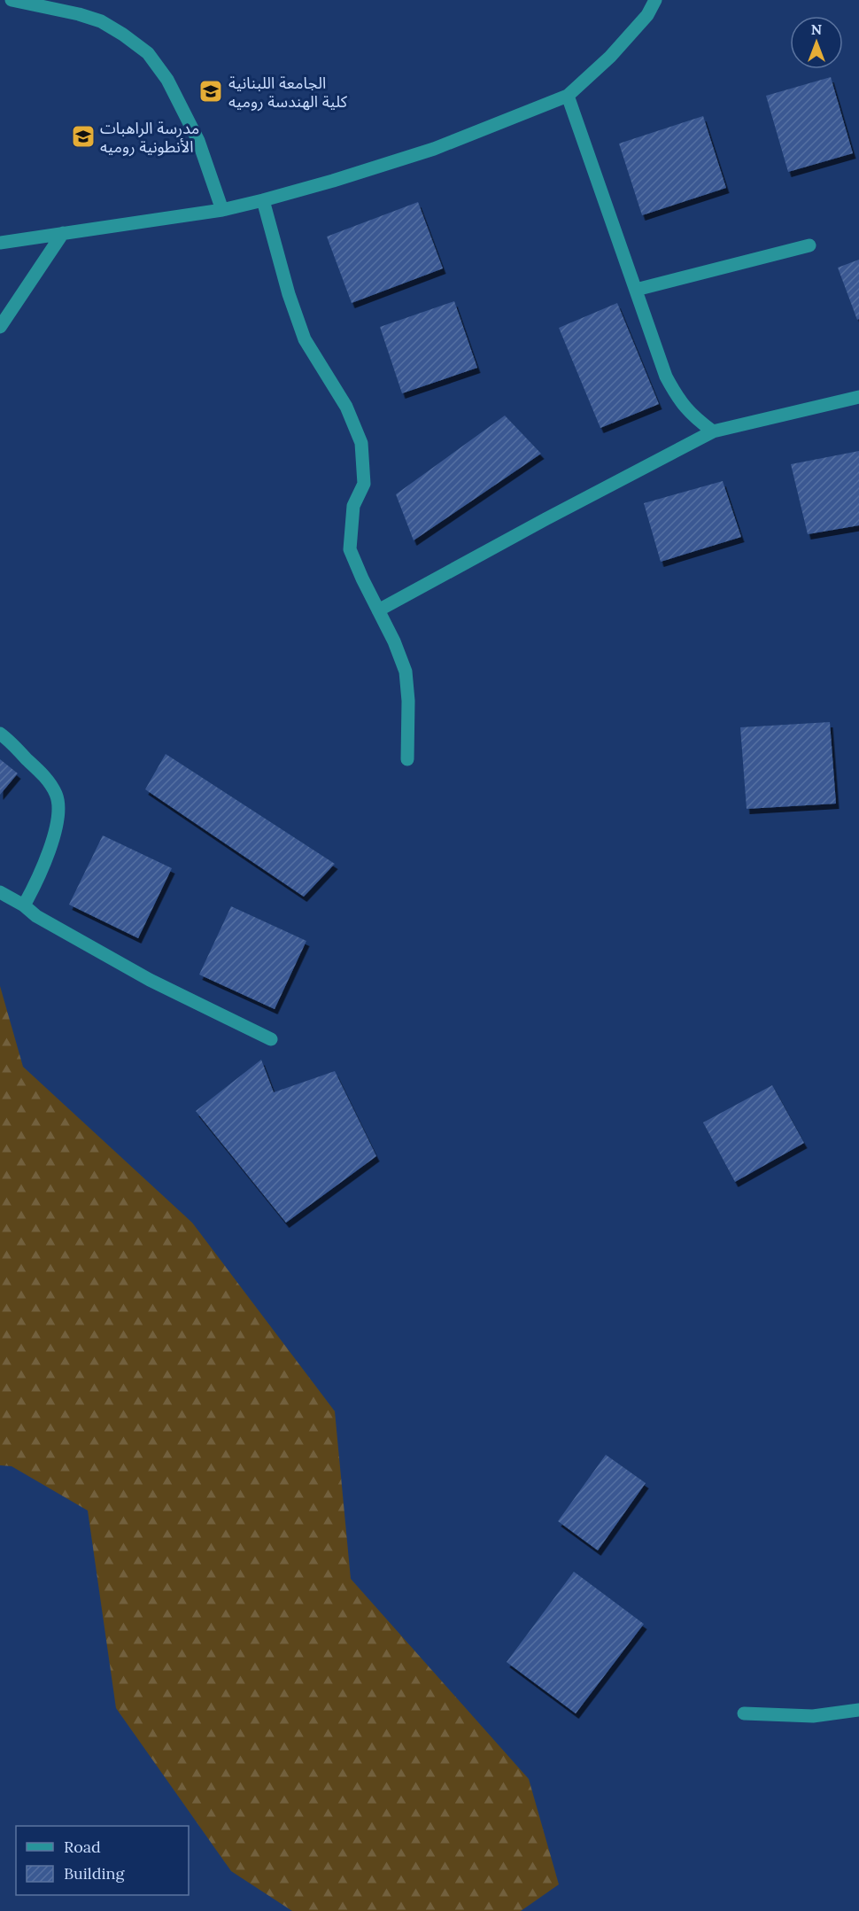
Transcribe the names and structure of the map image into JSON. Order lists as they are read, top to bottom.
{
  "places": {
    "school or university": ["الجامعة اللبنانية كلية الهندسة روميه", "مدرسة الراهبات الأنطونية روميه"]
  },
  "legend": ["Road", "Building"],
  "north": "top"
}
